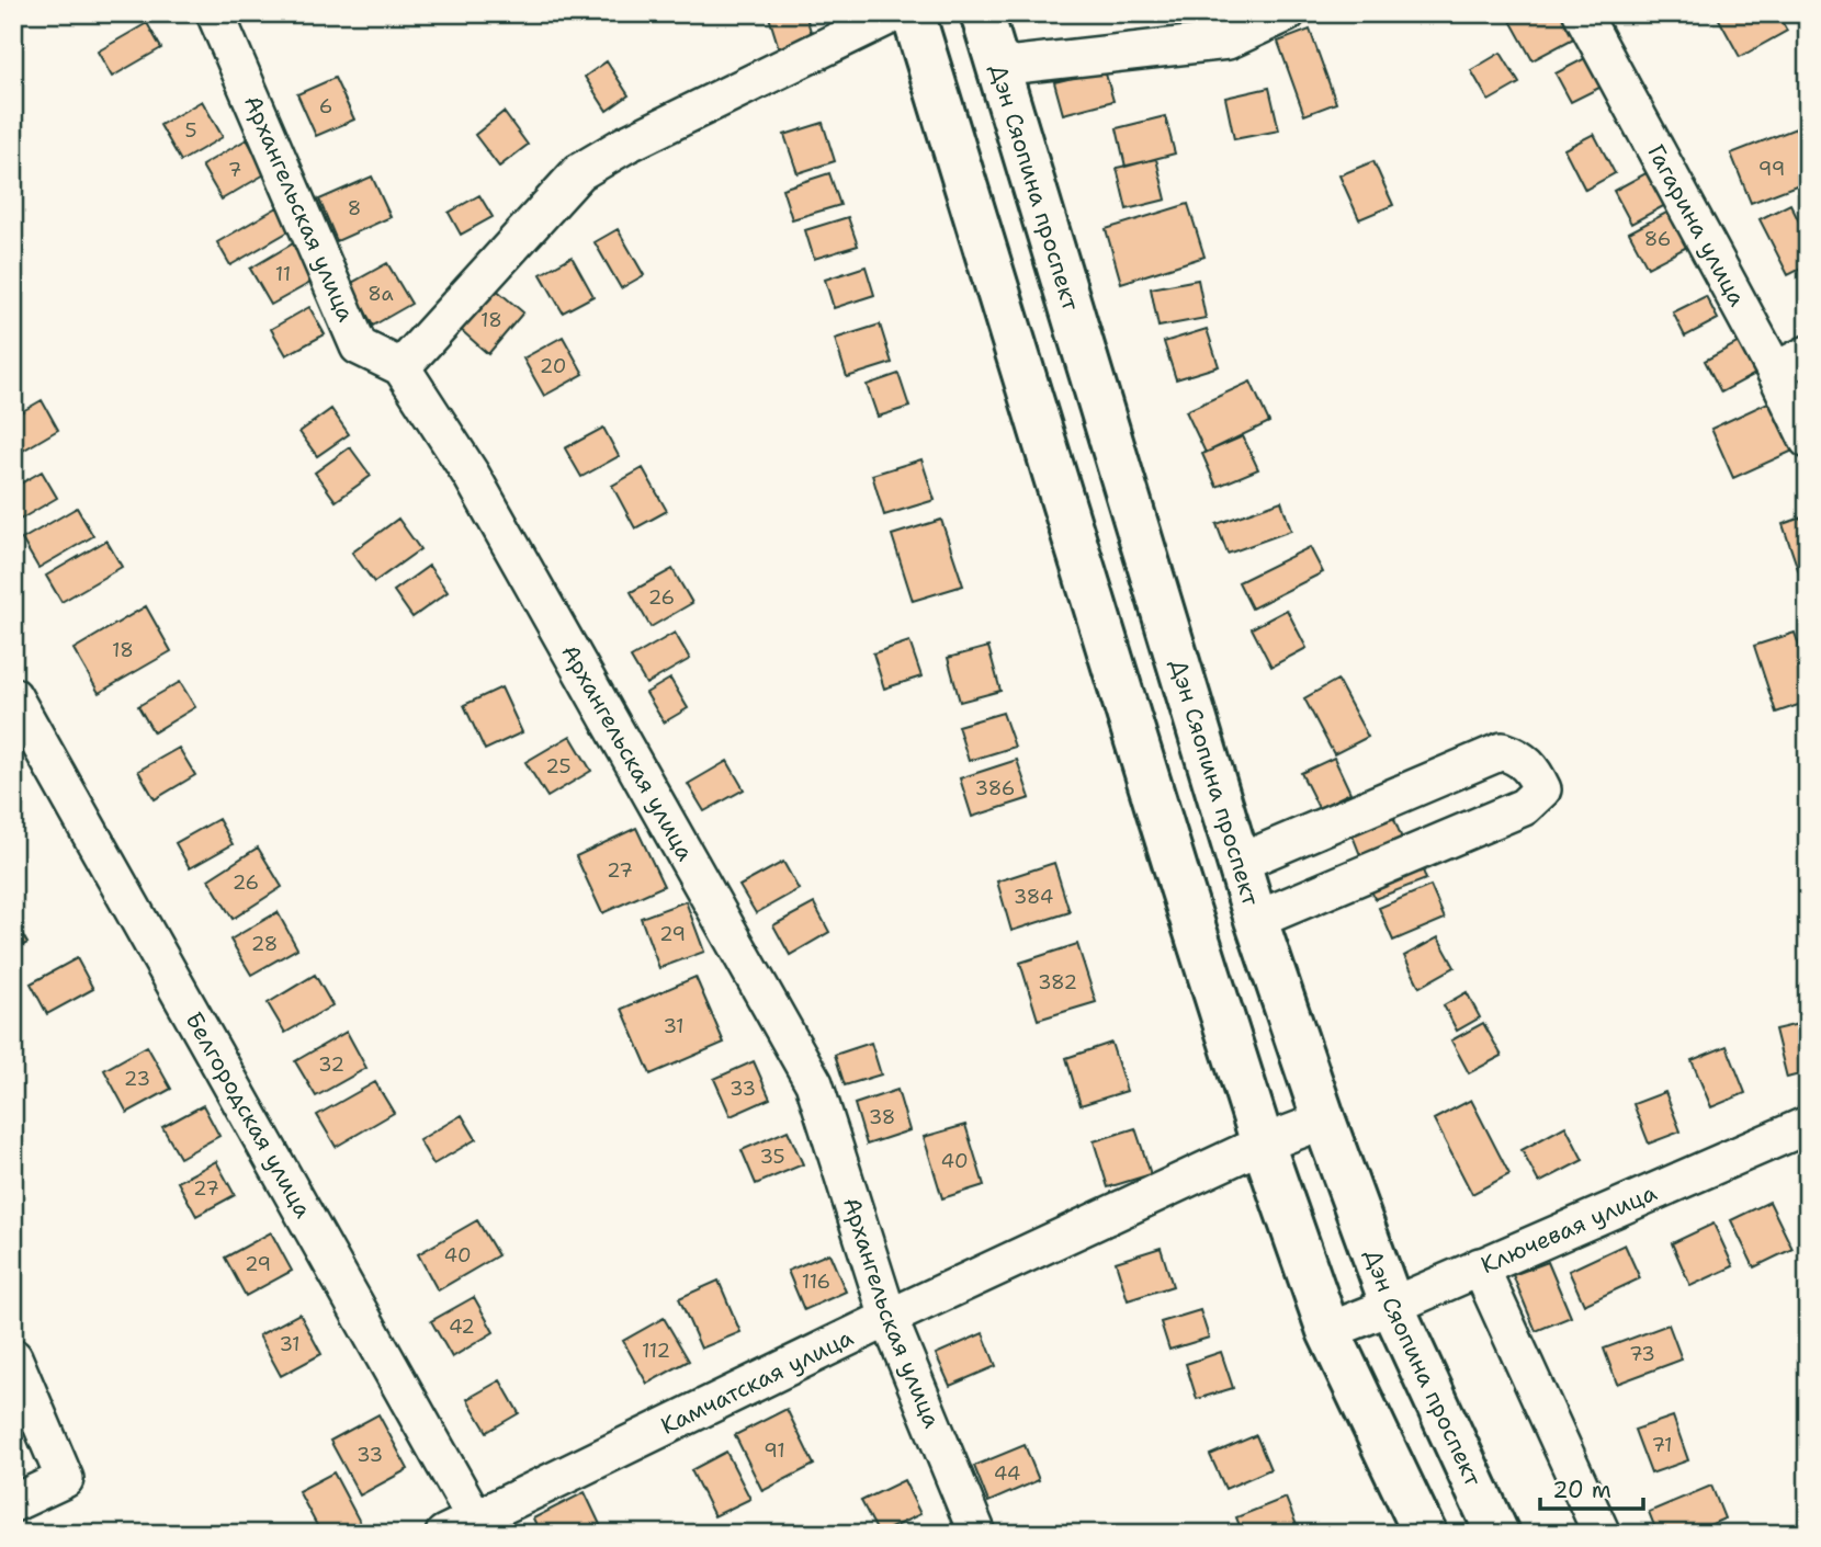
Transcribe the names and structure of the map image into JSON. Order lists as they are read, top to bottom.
{
  "streets": {
    "main road": ["Дэн Сяопина проспект"],
    "street": [
      "Архангельская улица",
      "Гагарина улица",
      "Белгородская улица",
      "Ключевая улица",
      "Камчатская улица"
    ]
  },
  "crossings": [
    ["Дэн Сяопина проспект", "Ключевая улица"],
    ["Дэн Сяопина проспект", "Камчатская улица"],
    ["Архангельская улица", "Камчатская улица"],
    ["Белгородская улица", "Камчатская улица"]
  ],
  "house_numbers": [
    "6",
    "5",
    "99",
    "7",
    "8",
    "86",
    "11",
    "8a",
    "18",
    "20",
    "26",
    "18",
    "25",
    "386",
    "27",
    "26",
    "384",
    "29",
    "28",
    "382",
    "31",
    "32",
    "23",
    "33",
    "38",
    "35",
    "40",
    "27",
    "40",
    "29",
    "116",
    "42",
    "31",
    "112",
    "73",
    "71",
    "91",
    "33",
    "44"
  ],
  "scale_bar": "20 m"
}
